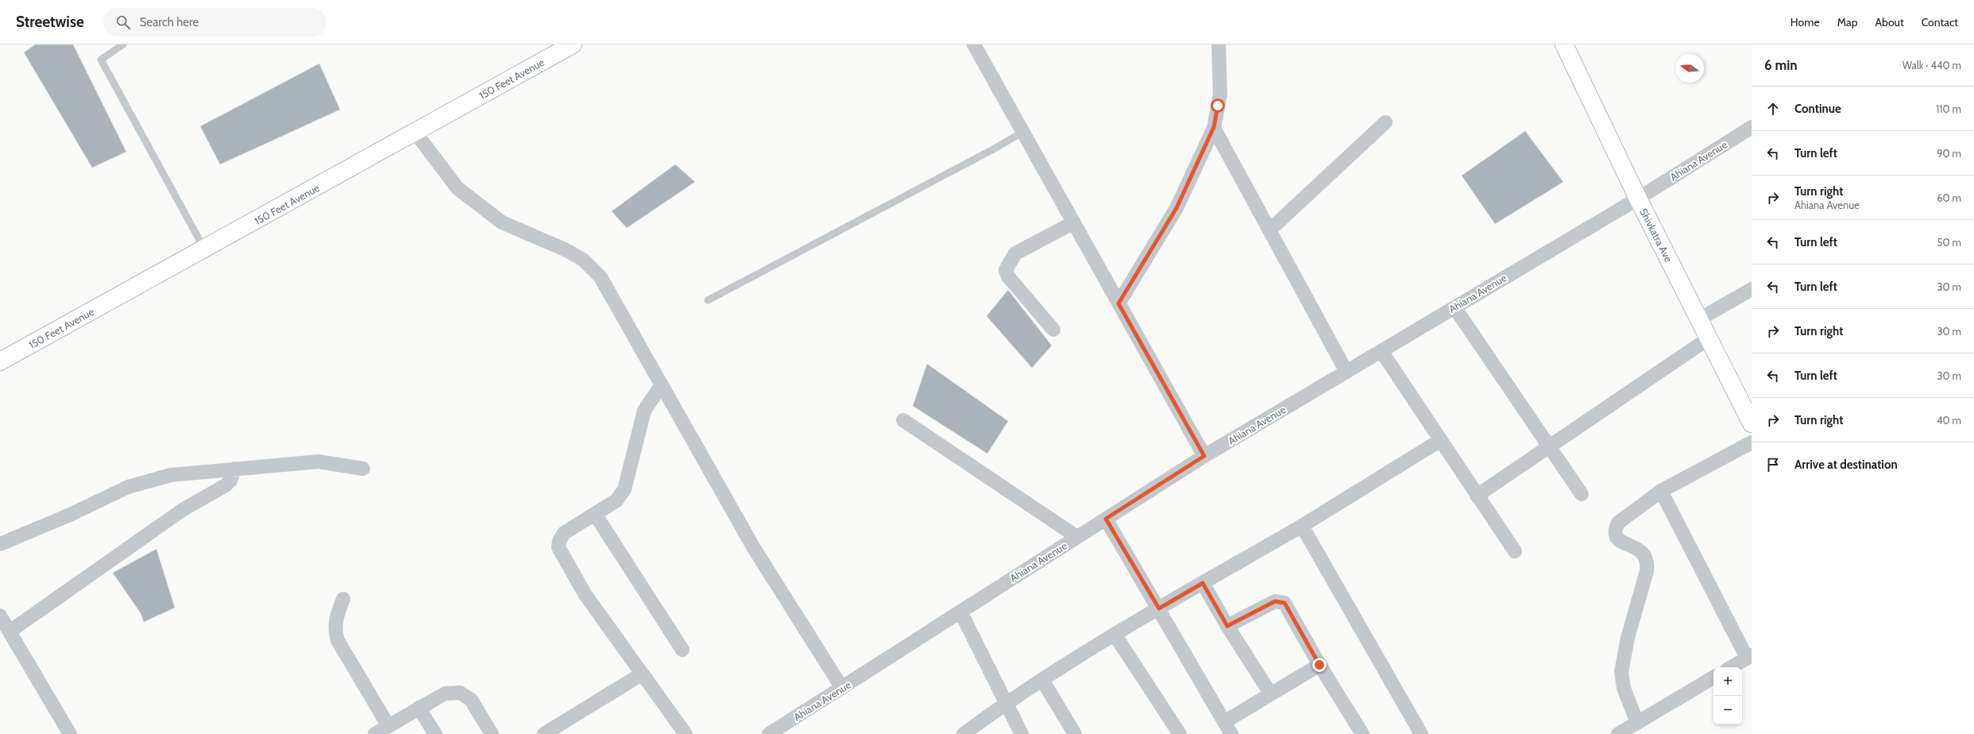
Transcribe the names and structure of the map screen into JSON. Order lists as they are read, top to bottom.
{
  "streets": {
    "street": ["150 Feet Avenue", "Ahiana Avenue", "Shivkatra Ave"]
  },
  "crossings": [
    ["Ahiana Avenue", "Shivkatra Ave"]
  ],
  "north": "left",
  "page": {
    "header": "Streetwise",
    "search": "Search here",
    "nav": [
      "Home",
      "Map",
      "About",
      "Contact"
    ],
    "heading": ["6 min", "Walk · 440 m"],
    "list": [
      ["Continue", "110 m"],
      ["Turn left", "90 m"],
      ["Turn right", "Ahiana Avenue", "60 m"],
      ["Turn left", "50 m"],
      ["Turn left", "30 m"],
      ["Turn right", "30 m"],
      ["Turn left", "30 m"],
      ["Turn right", "40 m"],
      "Arrive at destination"
    ],
    "map_buttons": ["+", "−"]
  }
}
